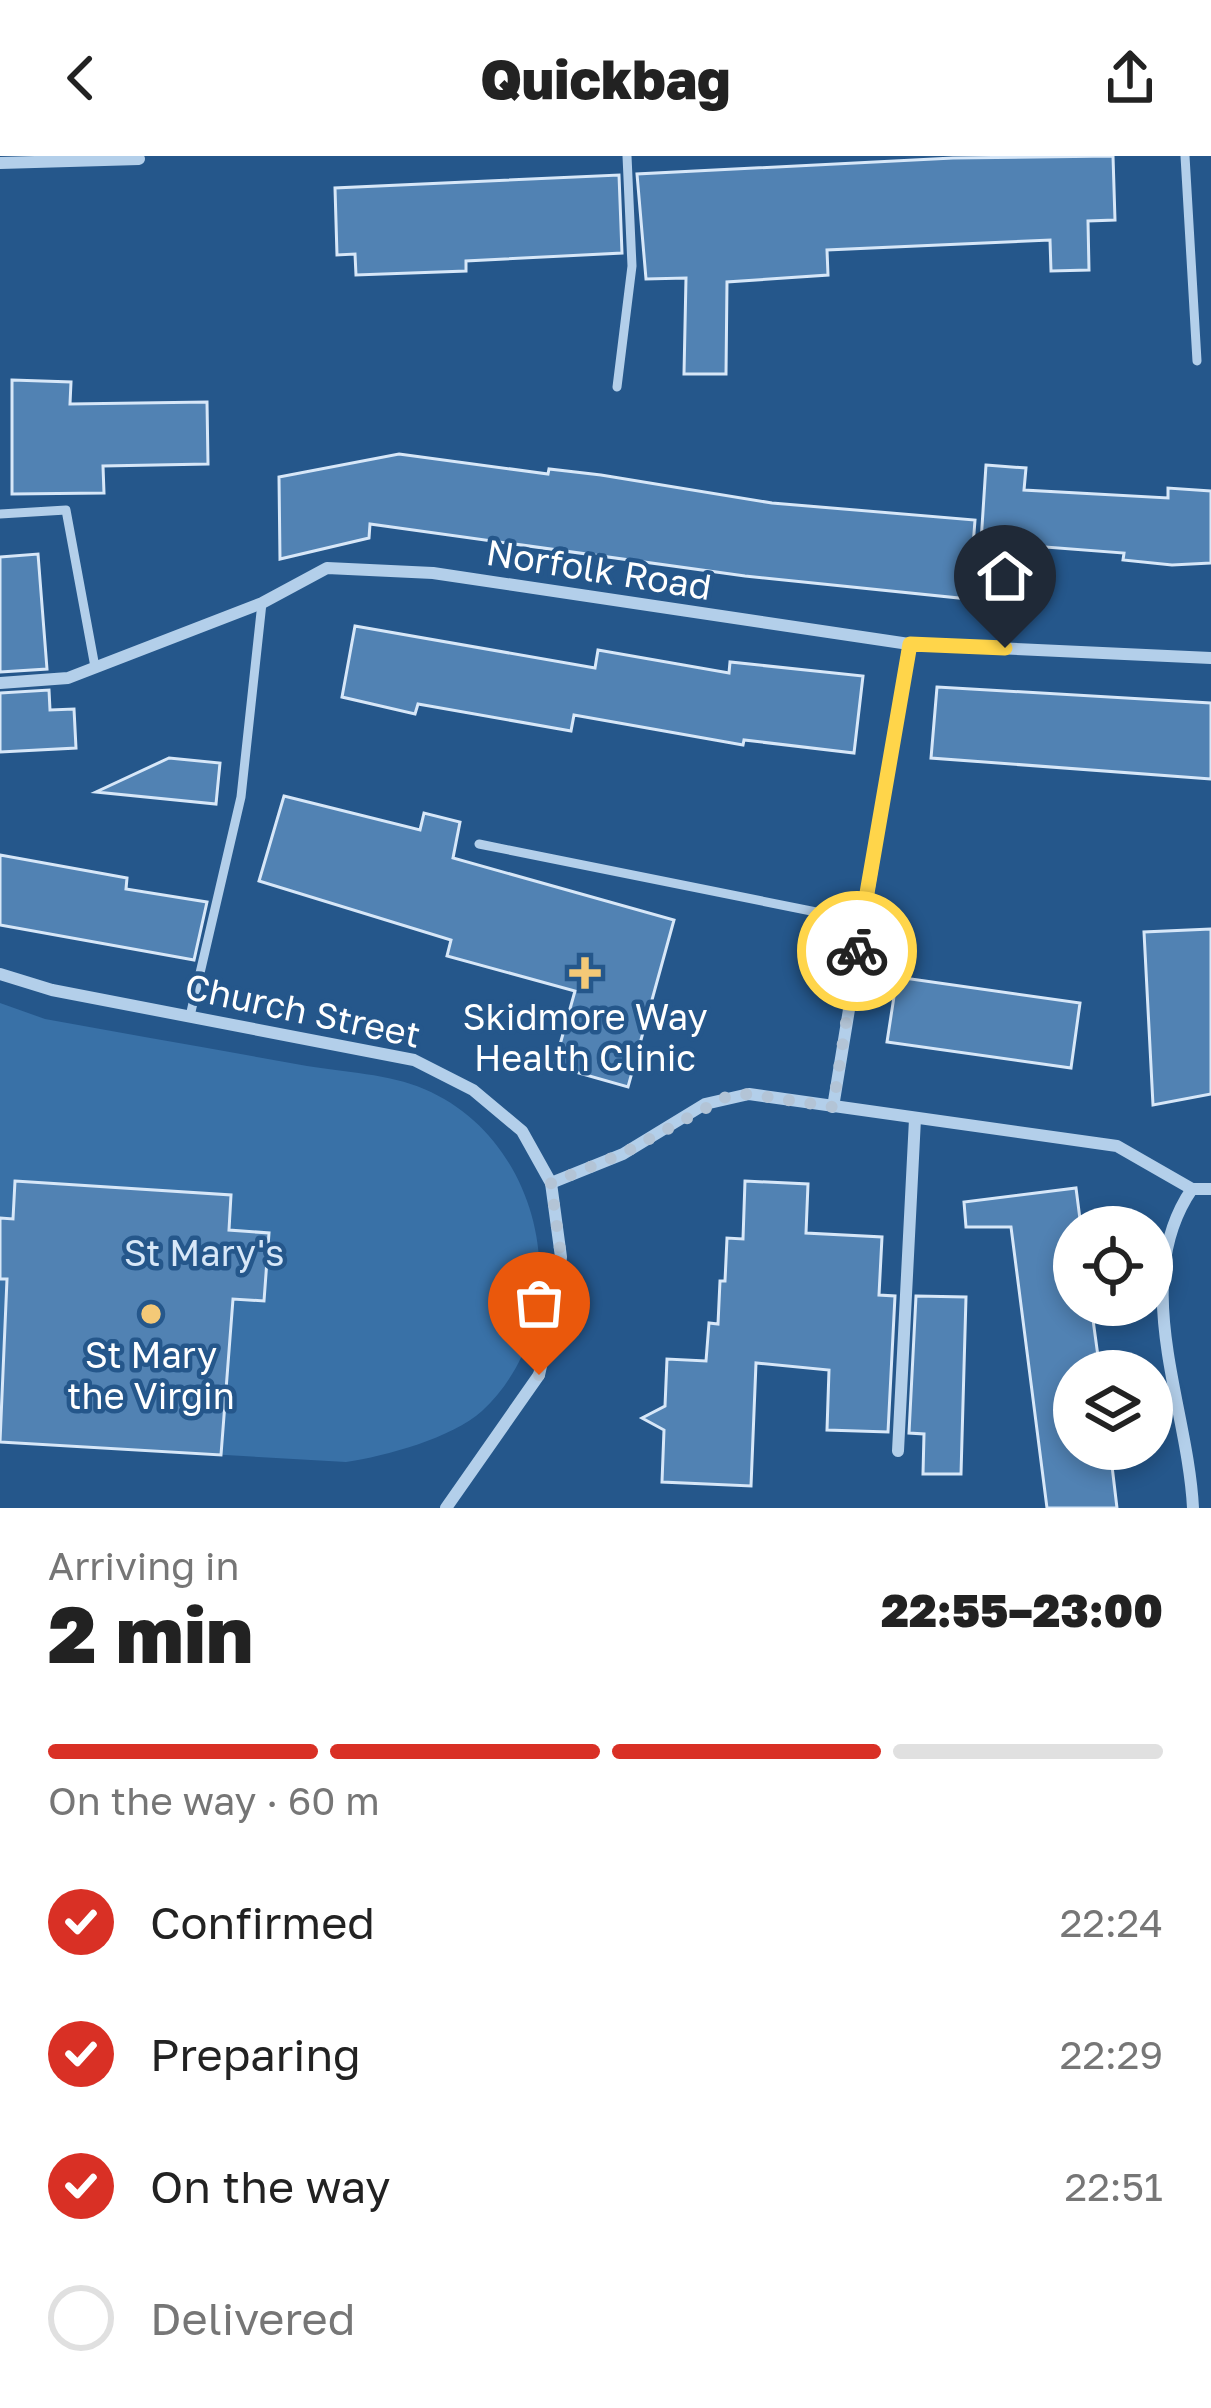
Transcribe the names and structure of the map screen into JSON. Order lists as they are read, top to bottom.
{
  "streets": {
    "street": ["Norfolk Road", "Church Street"]
  },
  "parks": ["St Mary's"],
  "places": {
    "health": ["Skidmore Way Health Clinic"],
    "other": ["St Mary the Virgin"]
  },
  "page": {
    "header": "Quickbag",
    "heading": ["2 min", "Arriving in", "22:55–23:00"],
    "bar": "On the way · 60 m",
    "list": [
      ["Confirmed", "22:24"],
      ["Preparing", "22:29"],
      ["On the way", "22:51"],
      "Delivered"
    ]
  }
}
